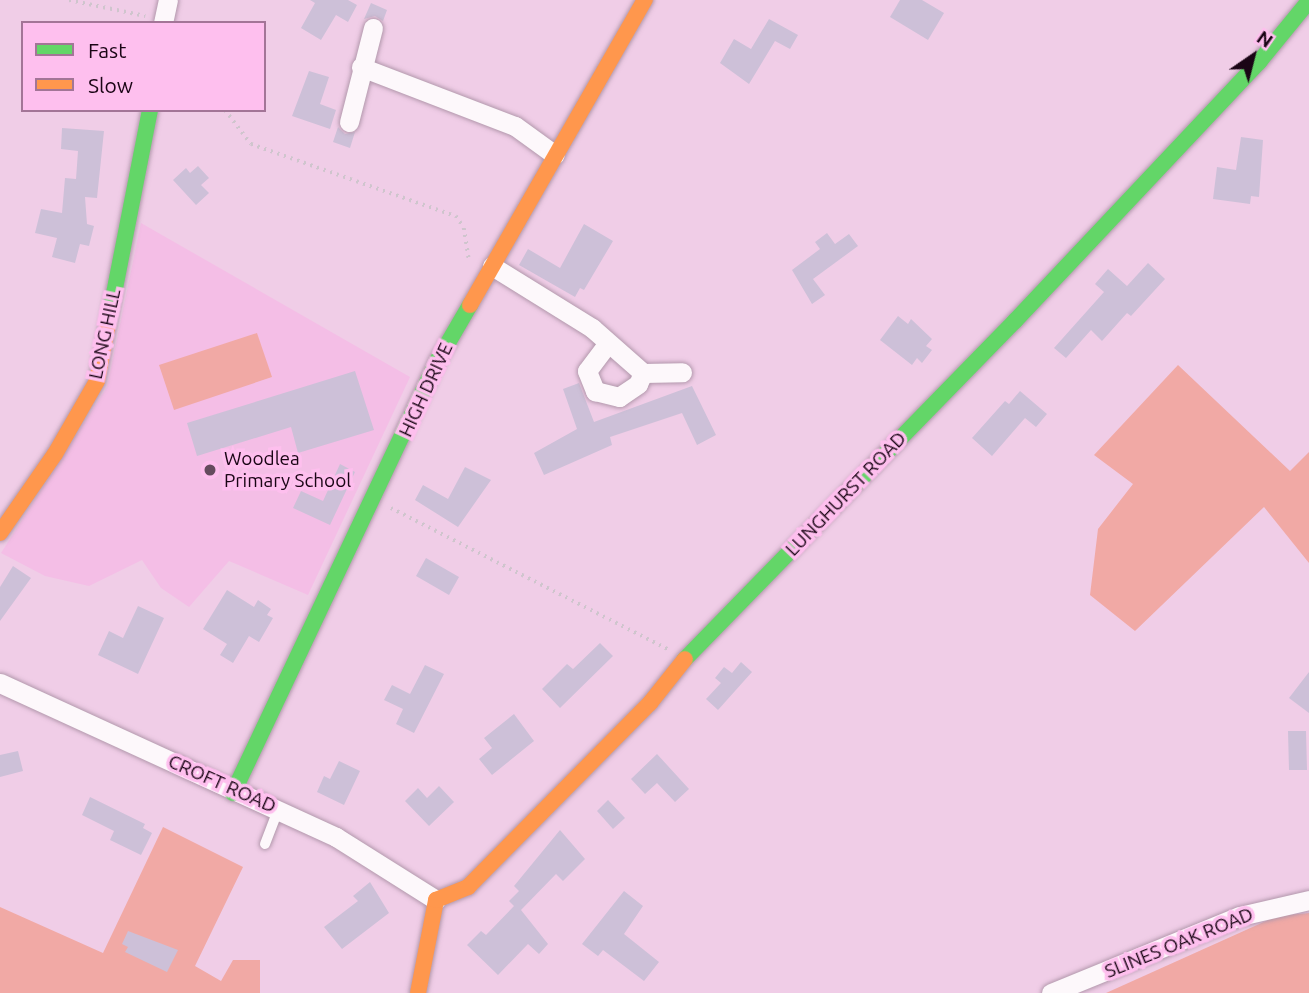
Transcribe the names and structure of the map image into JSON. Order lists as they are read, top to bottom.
{
  "streets": {
    "street": [
      "LONG HILL",
      "HIGH DRIVE",
      "LUNGHURST ROAD",
      "CROFT ROAD",
      "SLINES OAK ROAD"
    ]
  },
  "crossings": [
    ["HIGH DRIVE", "CROFT ROAD"],
    ["LUNGHURST ROAD", "CROFT ROAD"]
  ],
  "places": ["Woodlea Primary School"],
  "legend": ["Fast", "Slow"],
  "north": "top right"
}
